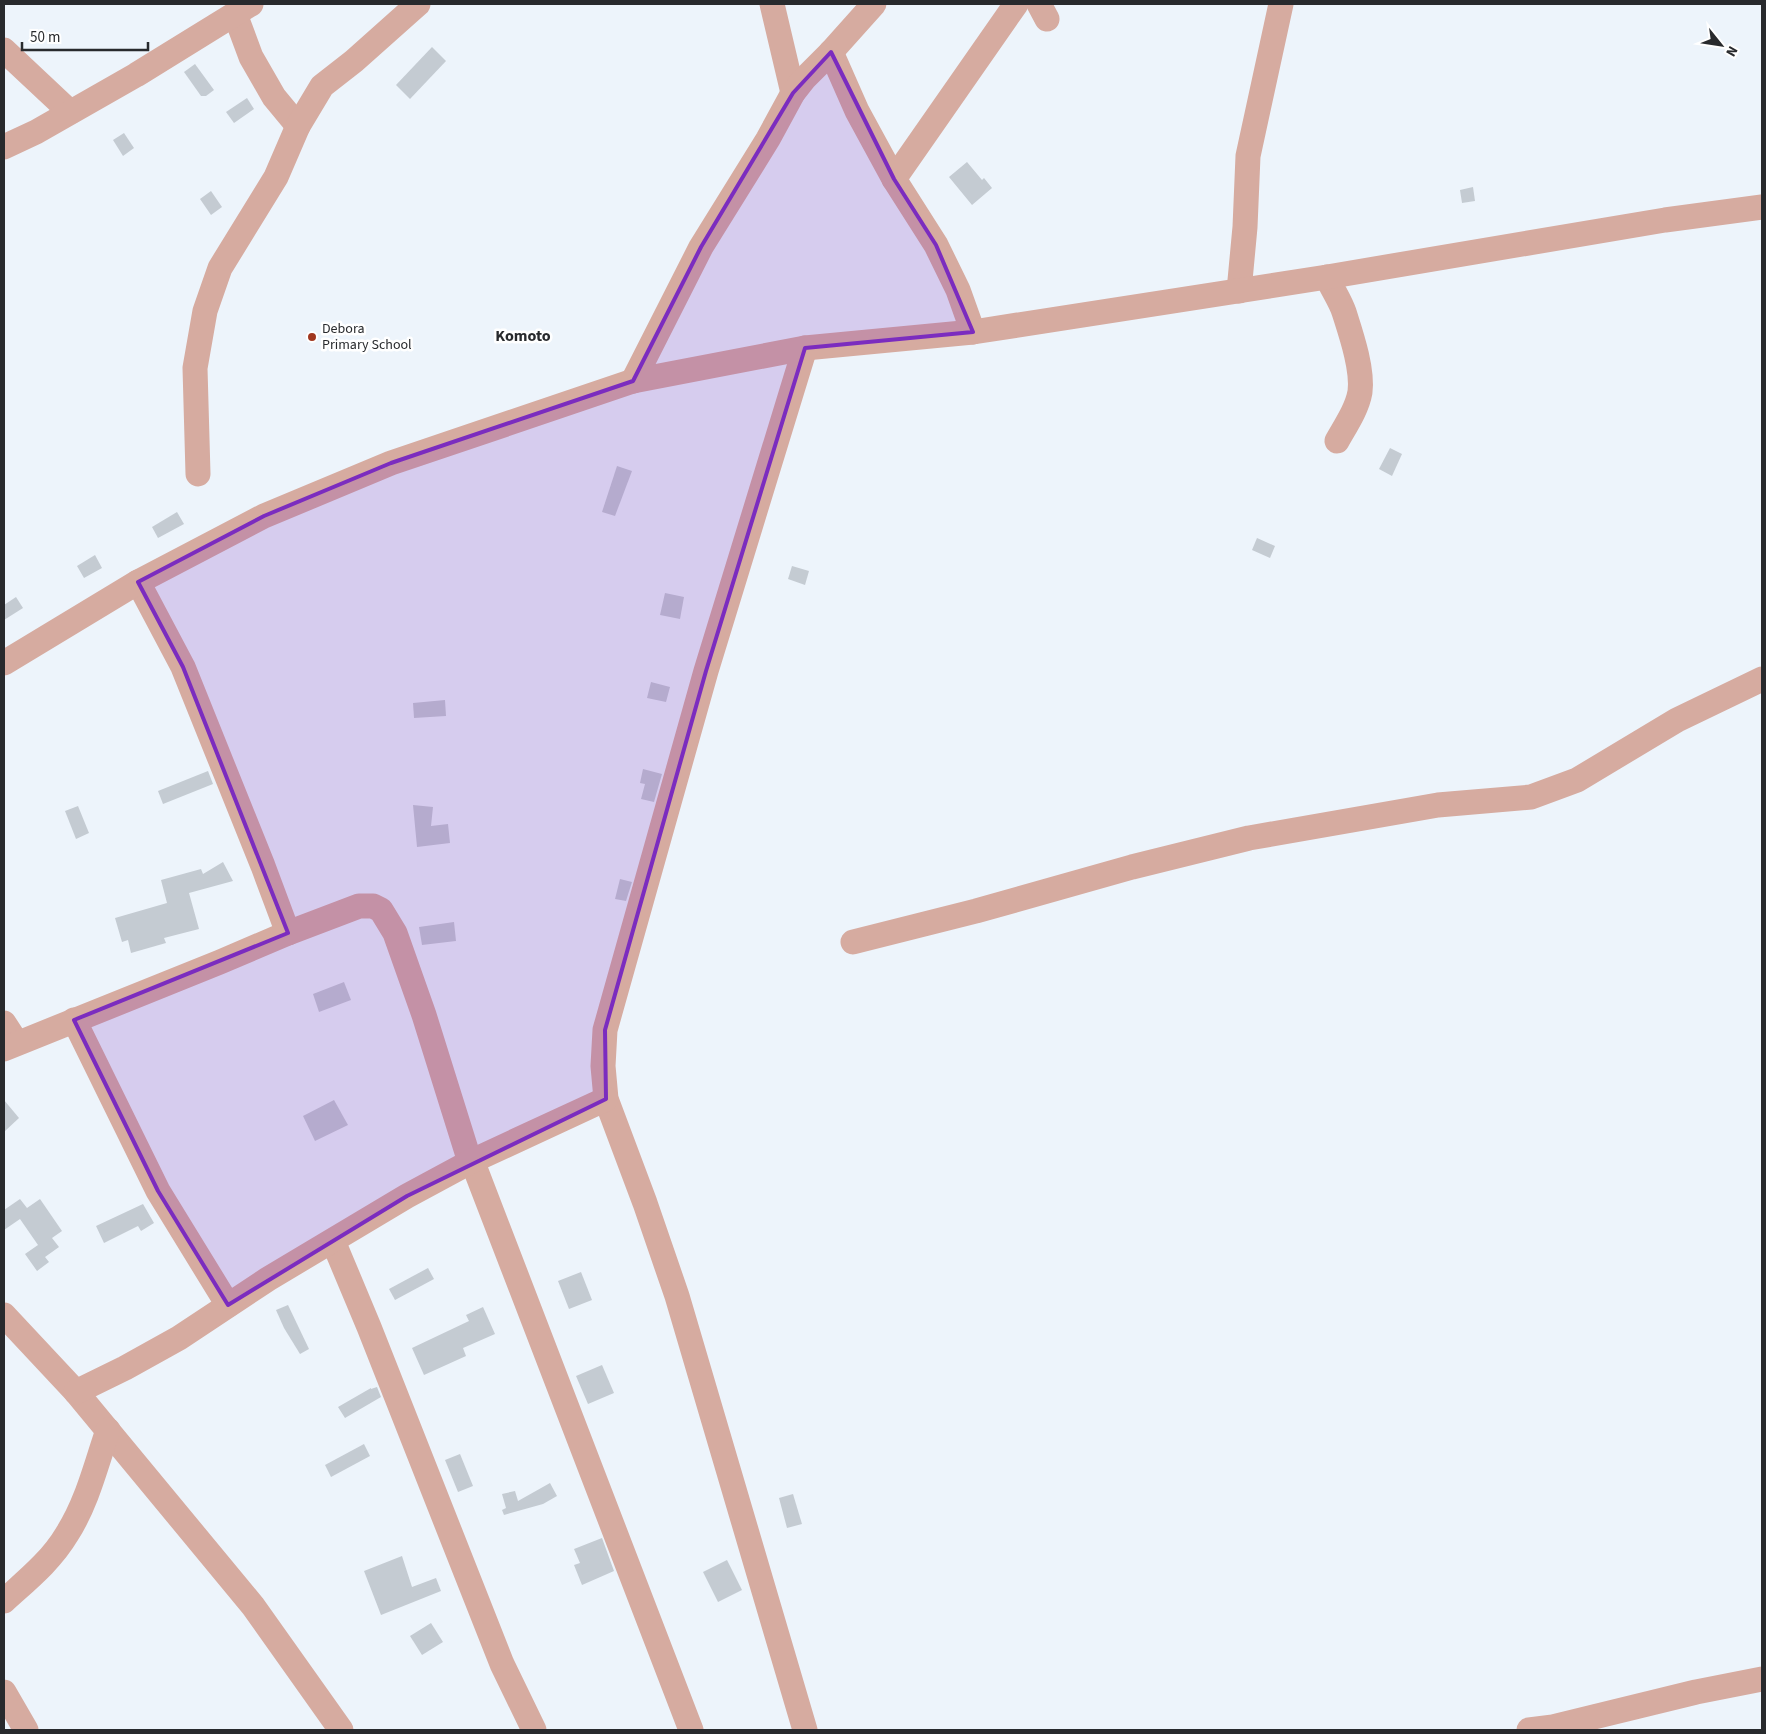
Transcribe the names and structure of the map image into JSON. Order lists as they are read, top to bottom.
{
  "districts": ["Komoto"],
  "places": ["Debora Primary School"],
  "scale_bar": "50 m",
  "north": "bottom right"
}
